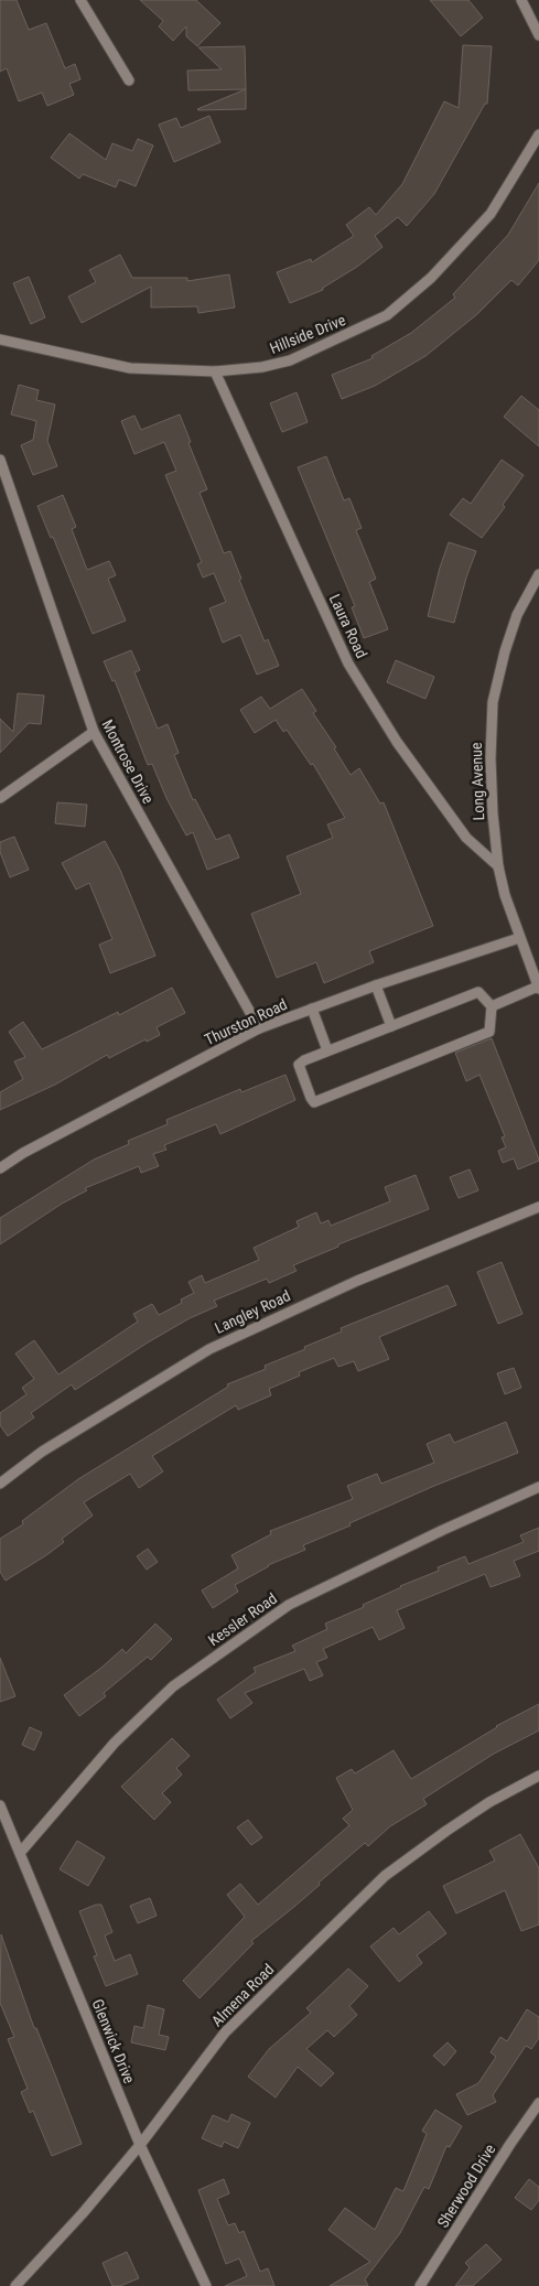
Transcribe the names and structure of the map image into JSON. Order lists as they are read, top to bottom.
{
  "streets": {
    "street": [
      "Hillside Drive",
      "Laura Road",
      "Montrose Drive",
      "Long Avenue",
      "Thurston Road",
      "Langley Road",
      "Kessler Road",
      "Almena Road",
      "Glenwick Drive",
      "Sherwood Drive"
    ]
  },
  "crossings": [
    ["Hillside Drive", "Laura Road"],
    ["Laura Road", "Long Avenue"],
    ["Montrose Drive", "Thurston Road"],
    ["Long Avenue", "Thurston Road"],
    ["Kessler Road", "Glenwick Drive"],
    ["Almena Road", "Glenwick Drive"]
  ]
}
